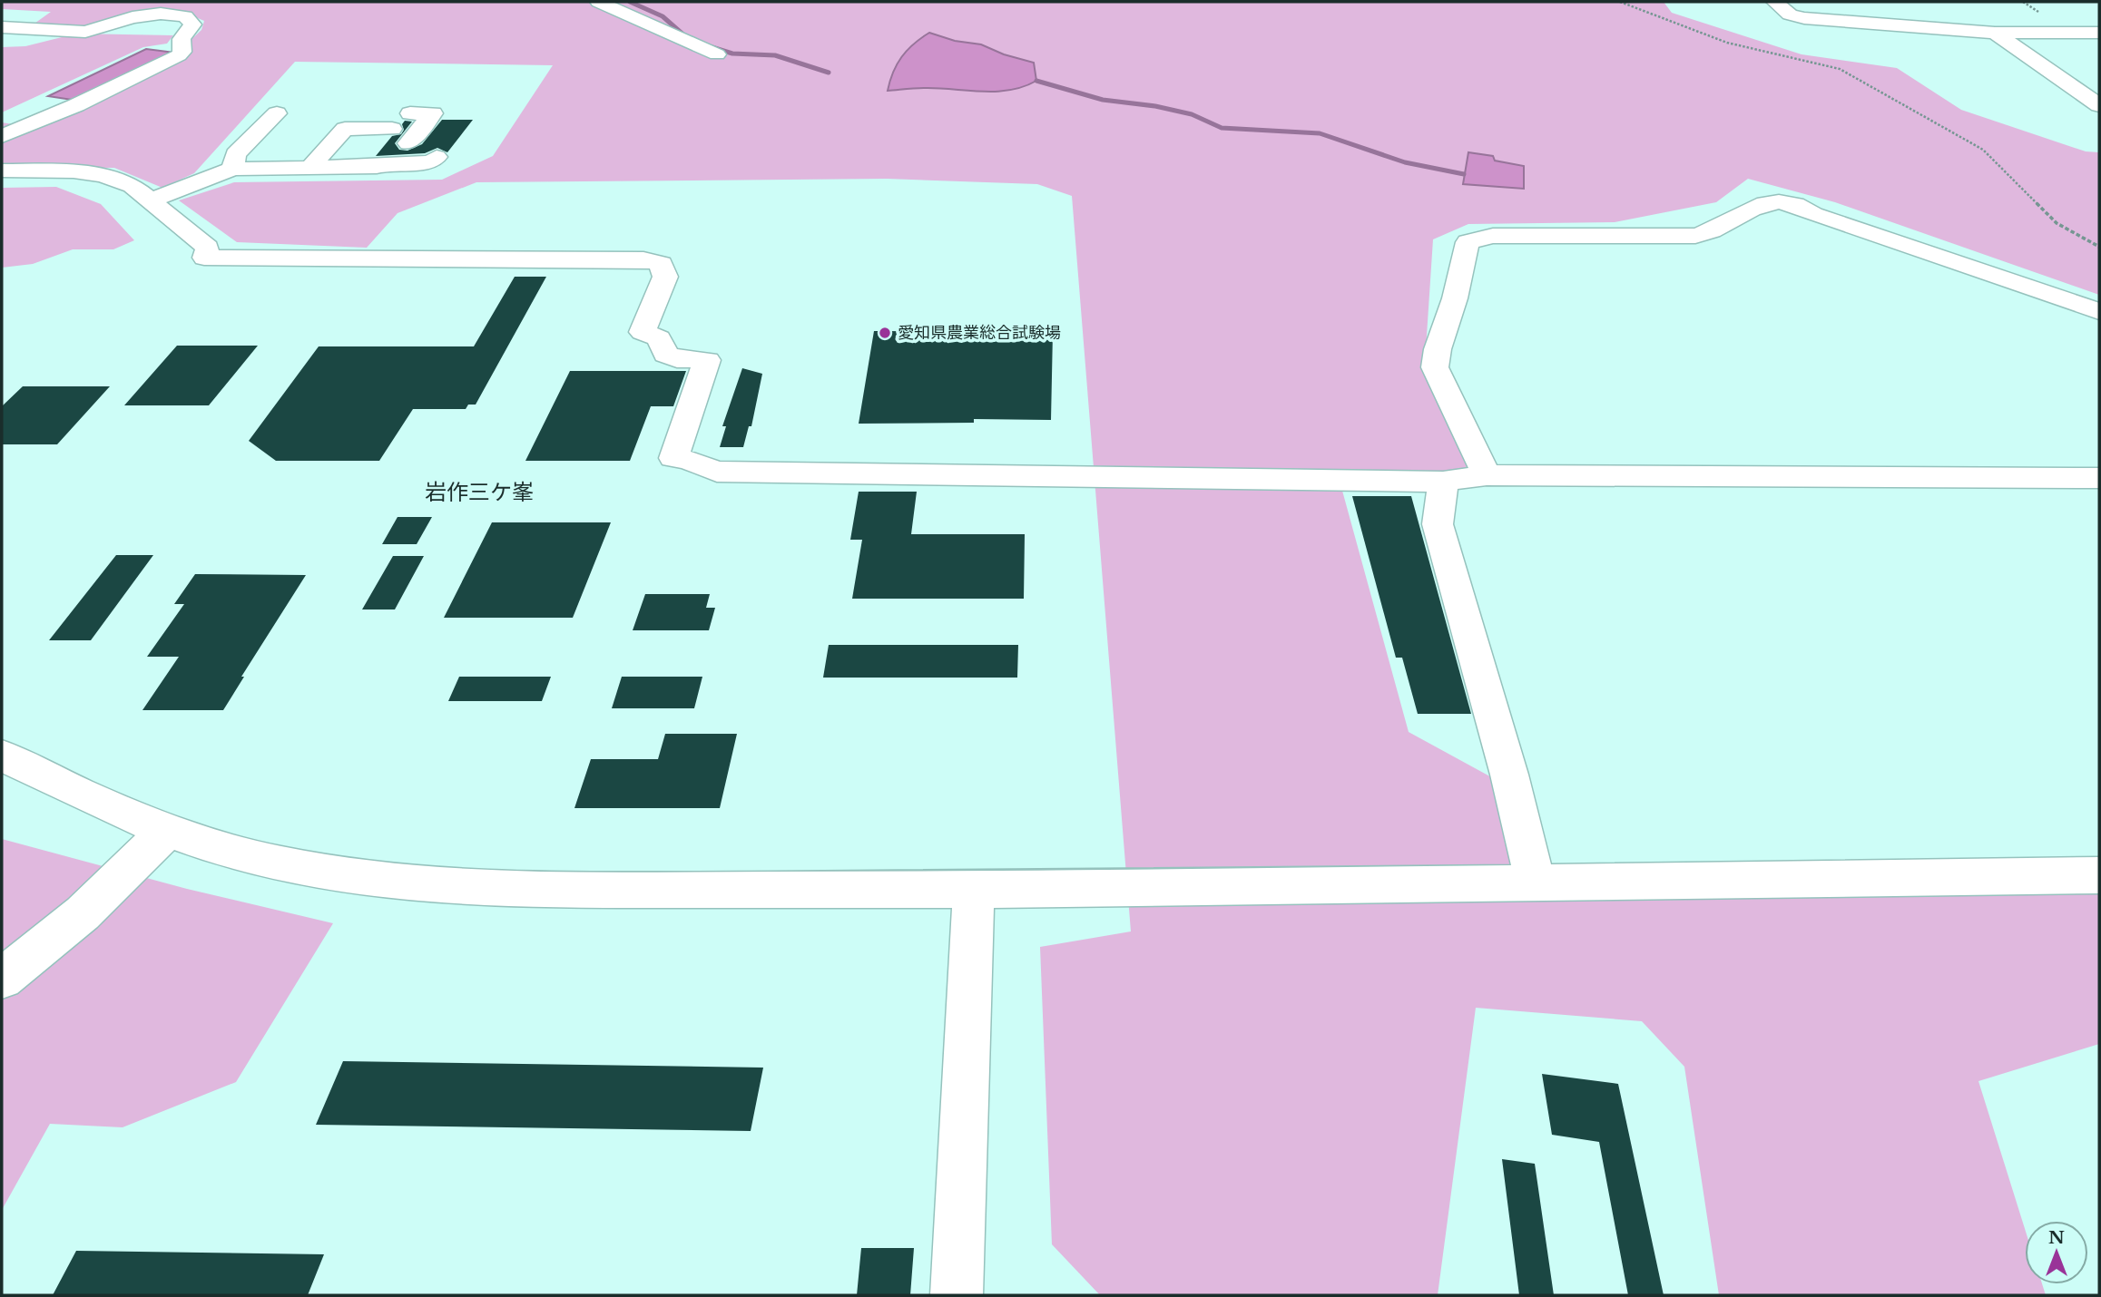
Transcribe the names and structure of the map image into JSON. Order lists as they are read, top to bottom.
{
  "districts": ["岩作三ケ峯"],
  "places": ["愛知県農業総合試験場"],
  "north": "top"
}
